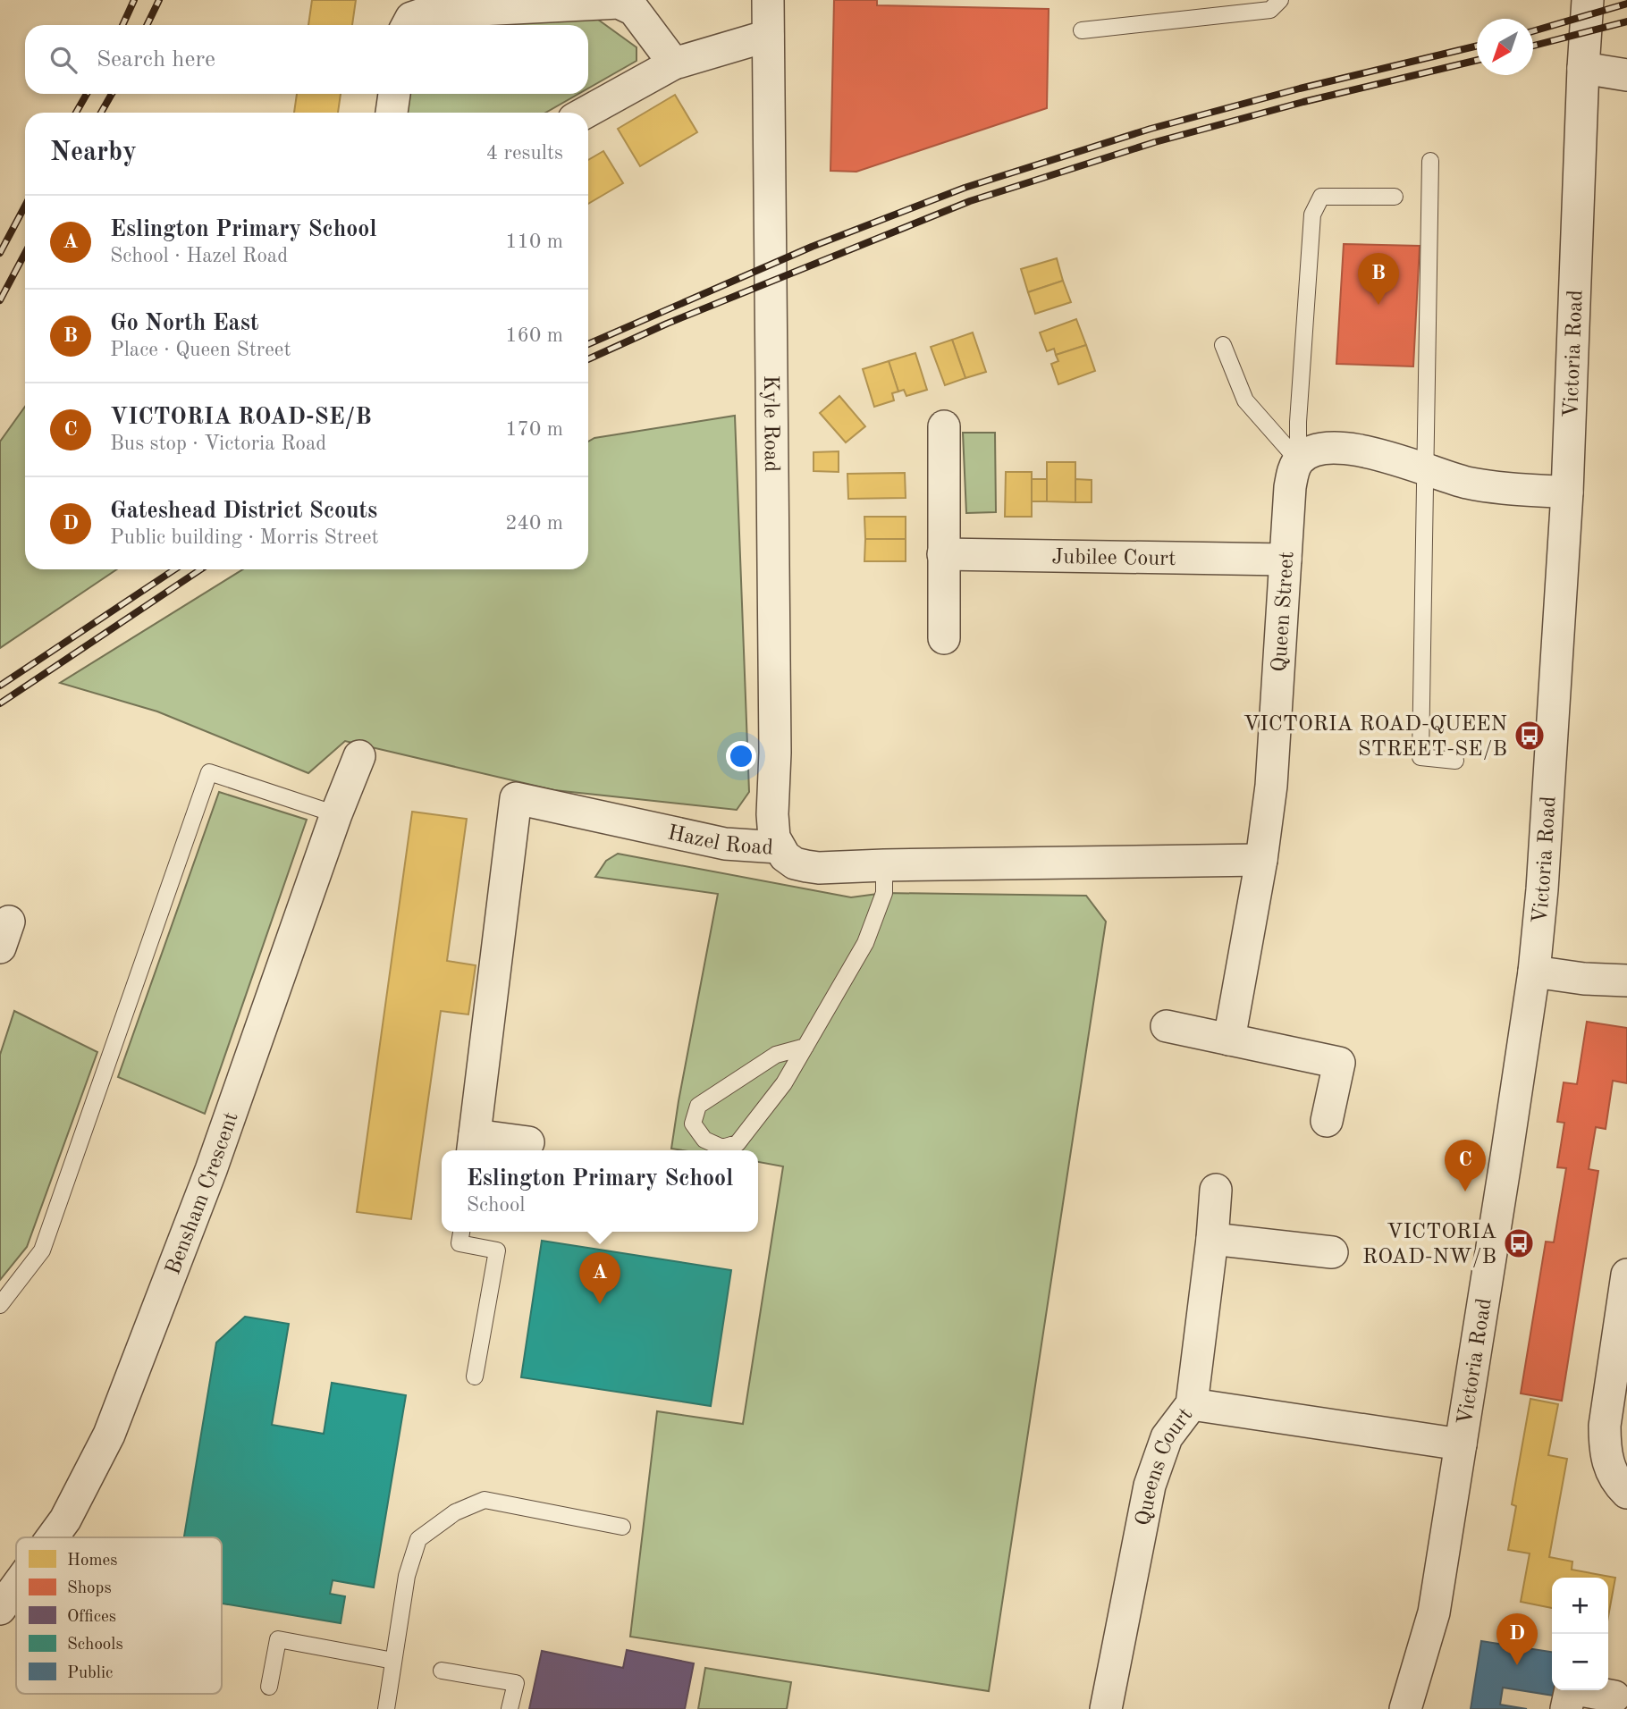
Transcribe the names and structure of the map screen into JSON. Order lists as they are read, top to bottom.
{
  "streets": {
    "street": [
      "Victoria Road",
      "Kyle Road",
      "Jubilee Court",
      "Queen Street",
      "Hazel Road",
      "Bensham Crescent",
      "Queens Court"
    ]
  },
  "crossings": [
    ["Kyle Road", "Hazel Road"],
    ["Jubilee Court", "Queen Street"],
    ["Queen Street", "Hazel Road"]
  ],
  "places": {
    "bus stop": ["VICTORIA ROAD-QUEEN STREET-SE/B", "VICTORIA ROAD-NW/B"]
  },
  "legend": [
    "Homes",
    "Shops",
    "Offices",
    "Schools",
    "Public"
  ],
  "north": "bottom left",
  "page": {
    "search": "Search here",
    "heading": ["Nearby", "4 results"],
    "list": [
      {
        "mark": "A",
        "name": "Eslington Primary School",
        "note": "School · Hazel Road",
        "value": "110 m"
      },
      {
        "mark": "B",
        "name": "Go North East",
        "note": "Place · Queen Street",
        "value": "160 m"
      },
      {
        "mark": "C",
        "name": "VICTORIA ROAD-SE/B",
        "note": "Bus stop · Victoria Road",
        "value": "170 m"
      },
      {
        "mark": "D",
        "name": "Gateshead District Scouts",
        "note": "Public building · Morris Street",
        "value": "240 m"
      }
    ],
    "pins": [
      "B",
      "C",
      "A",
      "D"
    ],
    "popup": ["Eslington Primary School", "School"],
    "map_buttons": ["+", "−"]
  }
}
